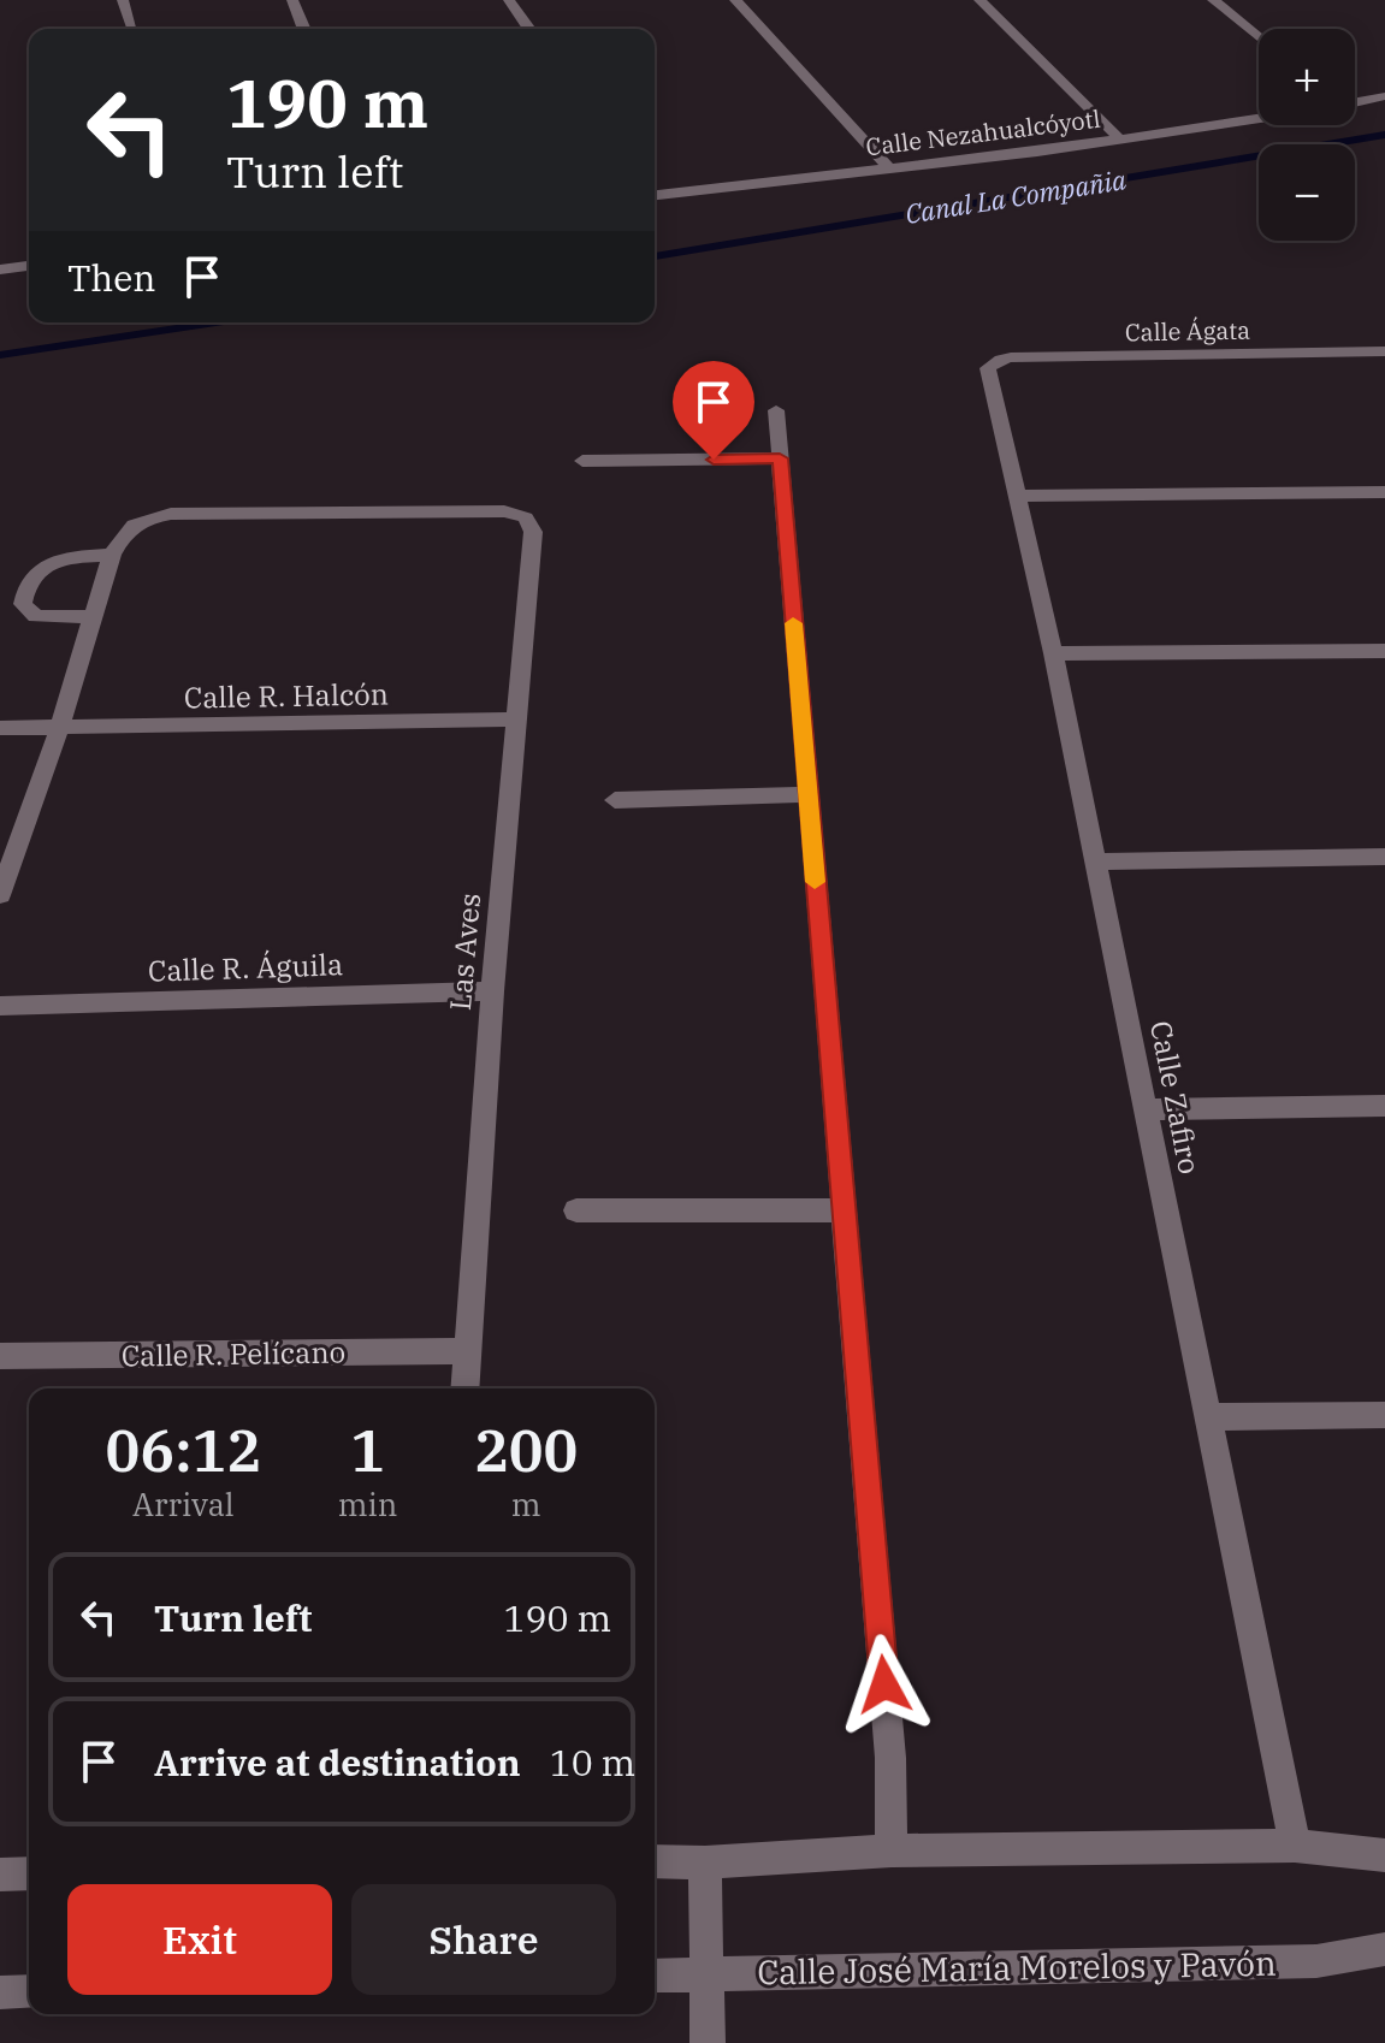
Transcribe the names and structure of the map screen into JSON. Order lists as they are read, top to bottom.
{
  "streets": {
    "street": [
      "Calle Nezahualcóyotl",
      "Calle Ágata",
      "Calle R. Halcón",
      "Las Aves",
      "Calle R. Águila",
      "Calle Zafiro",
      "Calle R. Pelícano",
      "Calle José María Morelos y Pavón"
    ]
  },
  "crossings": [
    ["Calle Ágata", "Calle Zafiro"],
    ["Calle R. Halcón", "Las Aves"],
    ["Las Aves", "Calle R. Águila"],
    ["Las Aves", "Calle R. Pelícano"]
  ],
  "water": ["Canal La Compañia"],
  "page": {
    "map_buttons": ["+", "−"],
    "turn": ["190 m", "Turn left"],
    "then": "Then",
    "eta": [
      "06:12",
      "Arrival",
      "1",
      "min",
      "200",
      "m"
    ],
    "list": [
      {
        "name": "Turn left",
        "value": "190 m"
      },
      {
        "name": "Arrive at destination",
        "value": "10 m"
      }
    ],
    "buttons": ["Exit", "Share"]
  }
}
